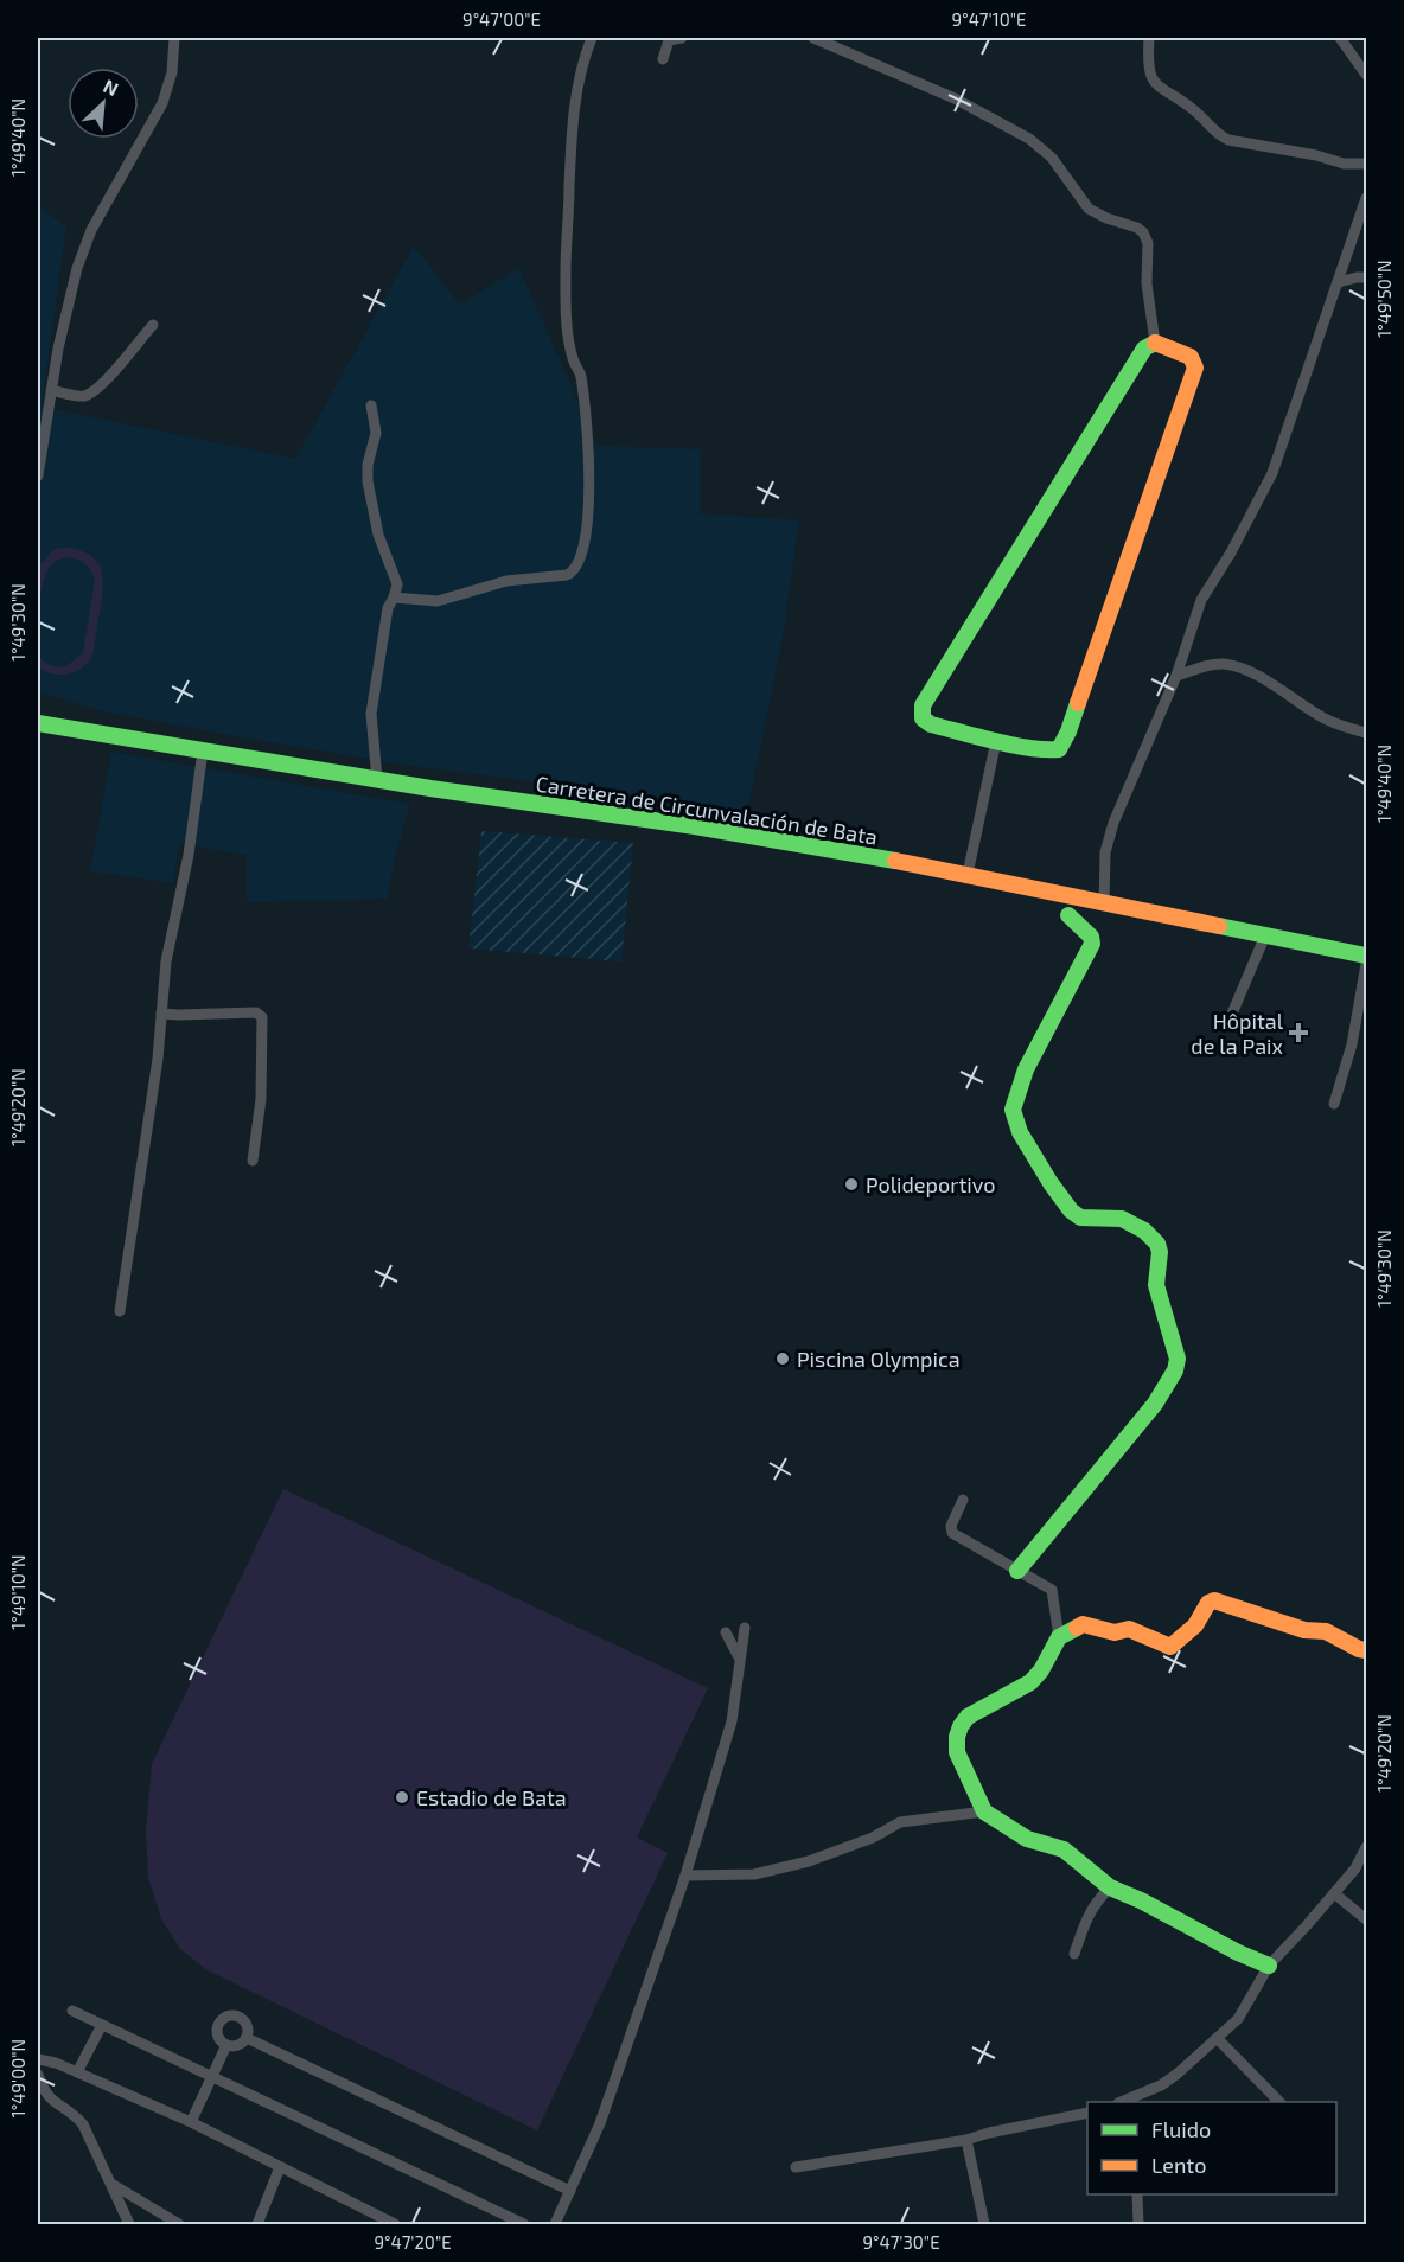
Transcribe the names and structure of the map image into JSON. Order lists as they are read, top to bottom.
{
  "streets": {
    "street": ["Carretera de Circunvalación de Bata"]
  },
  "places": {
    "health": ["Hôpital de la Paix"],
    "other": ["Polideportivo", "Piscina Olympica", "Estadio de Bata"]
  },
  "legend": ["Fluido", "Lento"],
  "north": "top right",
  "coordinates": [
    "9°47'00\"E",
    "9°47'10\"E",
    "1°49'40\"N",
    "1°49'50\"N",
    "1°49'30\"N",
    "1°49'20\"N",
    "1°49'10\"N",
    "1°49'00\"N",
    "9°47'20\"E",
    "9°47'30\"E"
  ]
}
